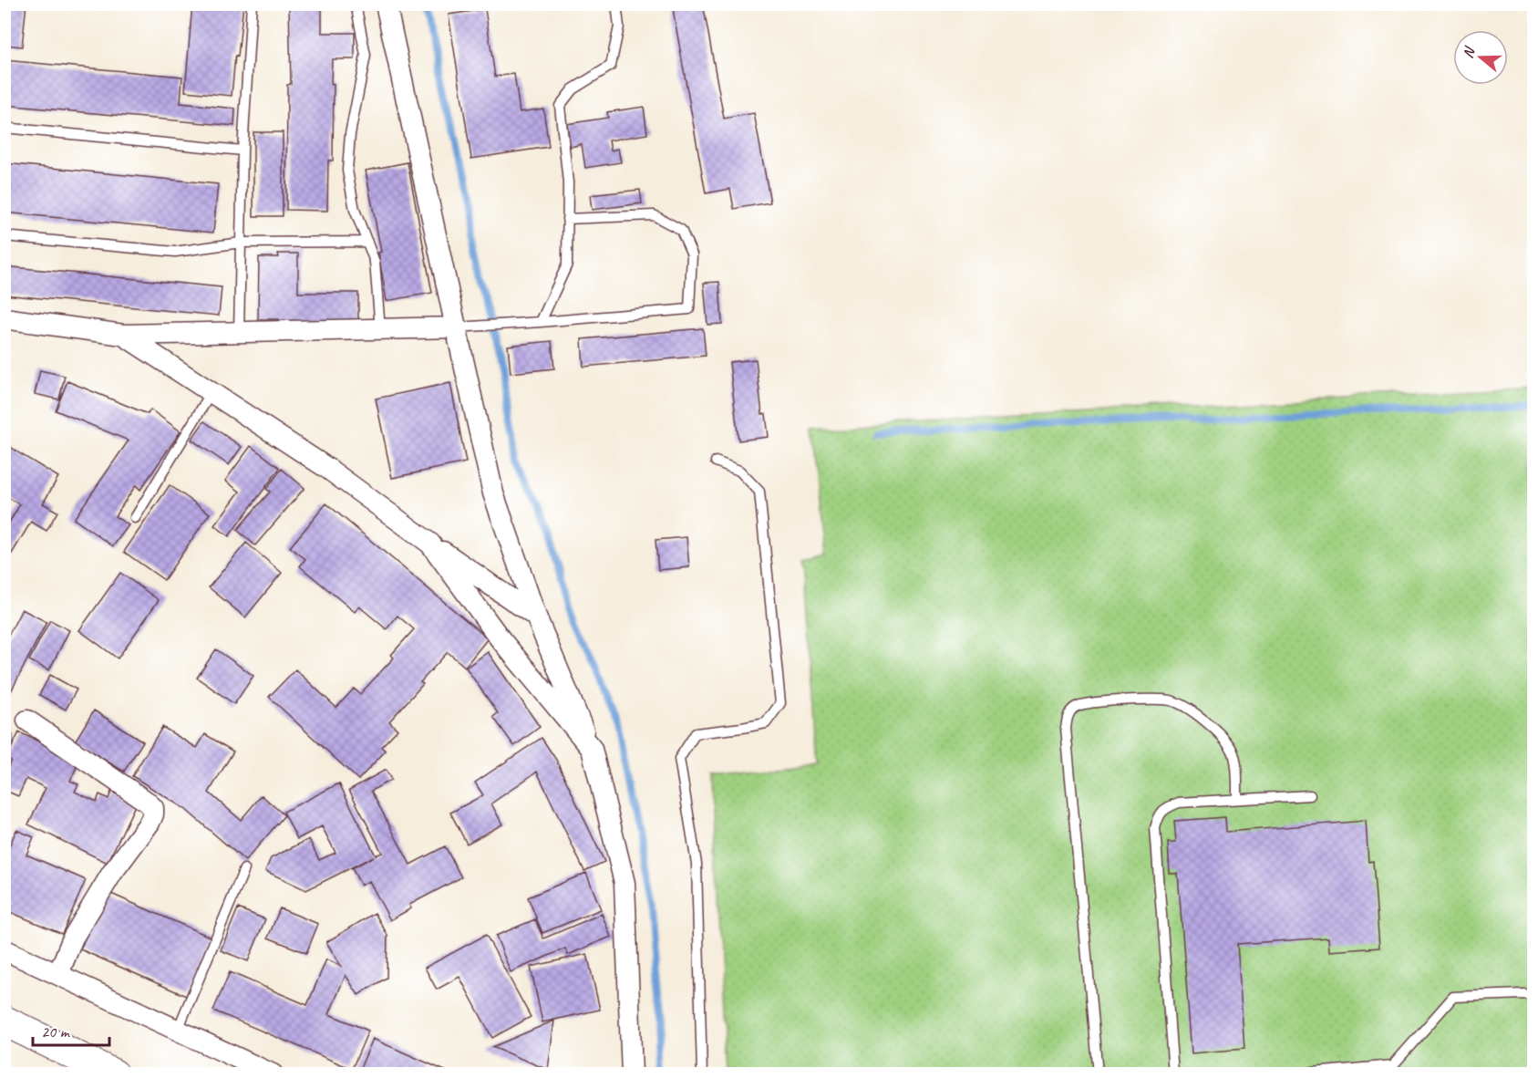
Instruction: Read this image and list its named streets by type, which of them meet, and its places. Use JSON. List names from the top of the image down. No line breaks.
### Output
{"scale_bar":"20 m","north":"left"}
